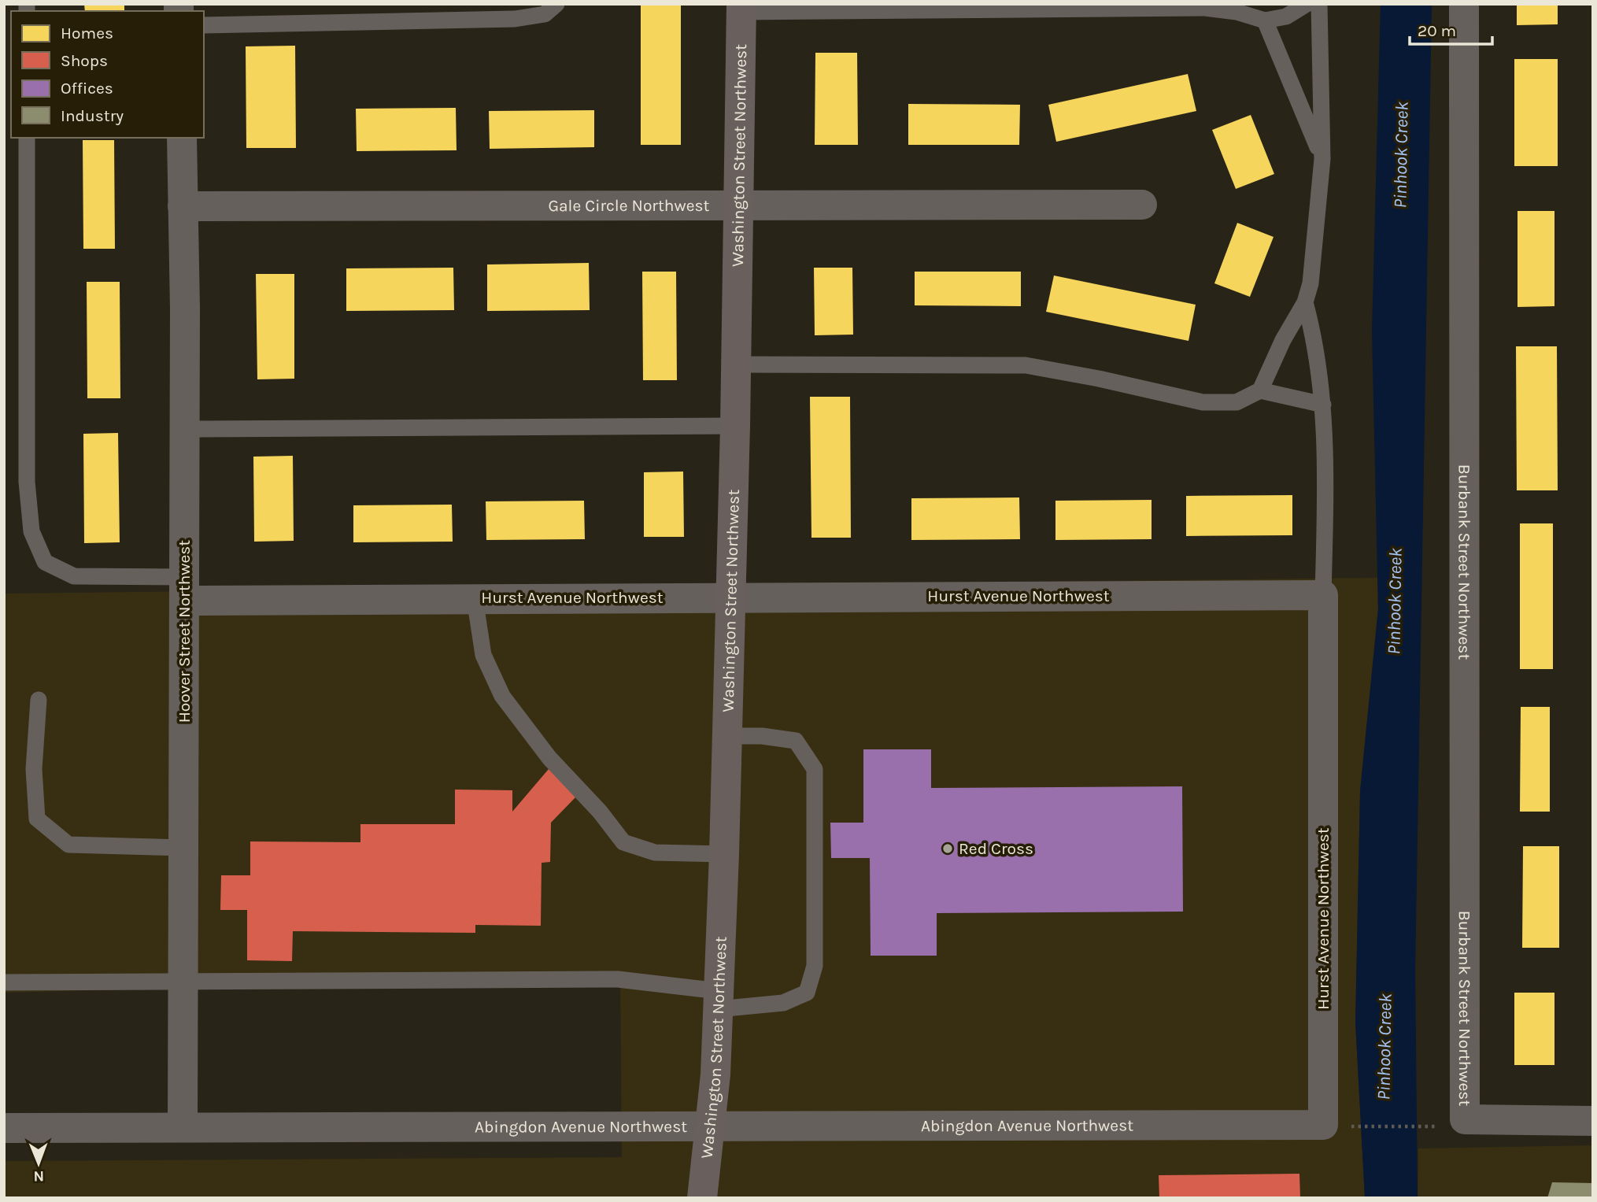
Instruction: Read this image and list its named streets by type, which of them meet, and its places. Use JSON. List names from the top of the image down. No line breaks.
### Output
{"streets":{"main road":["Washington Street Northwest"],"street":["Gale Circle Northwest","Burbank Street Northwest","Hurst Avenue Northwest","Hoover Street Northwest","Abingdon Avenue Northwest"]},"crossings":[["Washington Street Northwest","Gale Circle Northwest"],["Washington Street Northwest","Hurst Avenue Northwest"],["Washington Street Northwest","Abingdon Avenue Northwest"],["Gale Circle Northwest","Hoover Street Northwest"],["Hurst Avenue Northwest","Hoover Street Northwest"],["Hurst Avenue Northwest","Abingdon Avenue Northwest"],["Hoover Street Northwest","Abingdon Avenue Northwest"]],"water":["Pinhook Creek"],"places":["Red Cross"],"legend":["Homes","Shops","Offices","Industry"],"scale_bar":"20 m","north":"bottom"}
